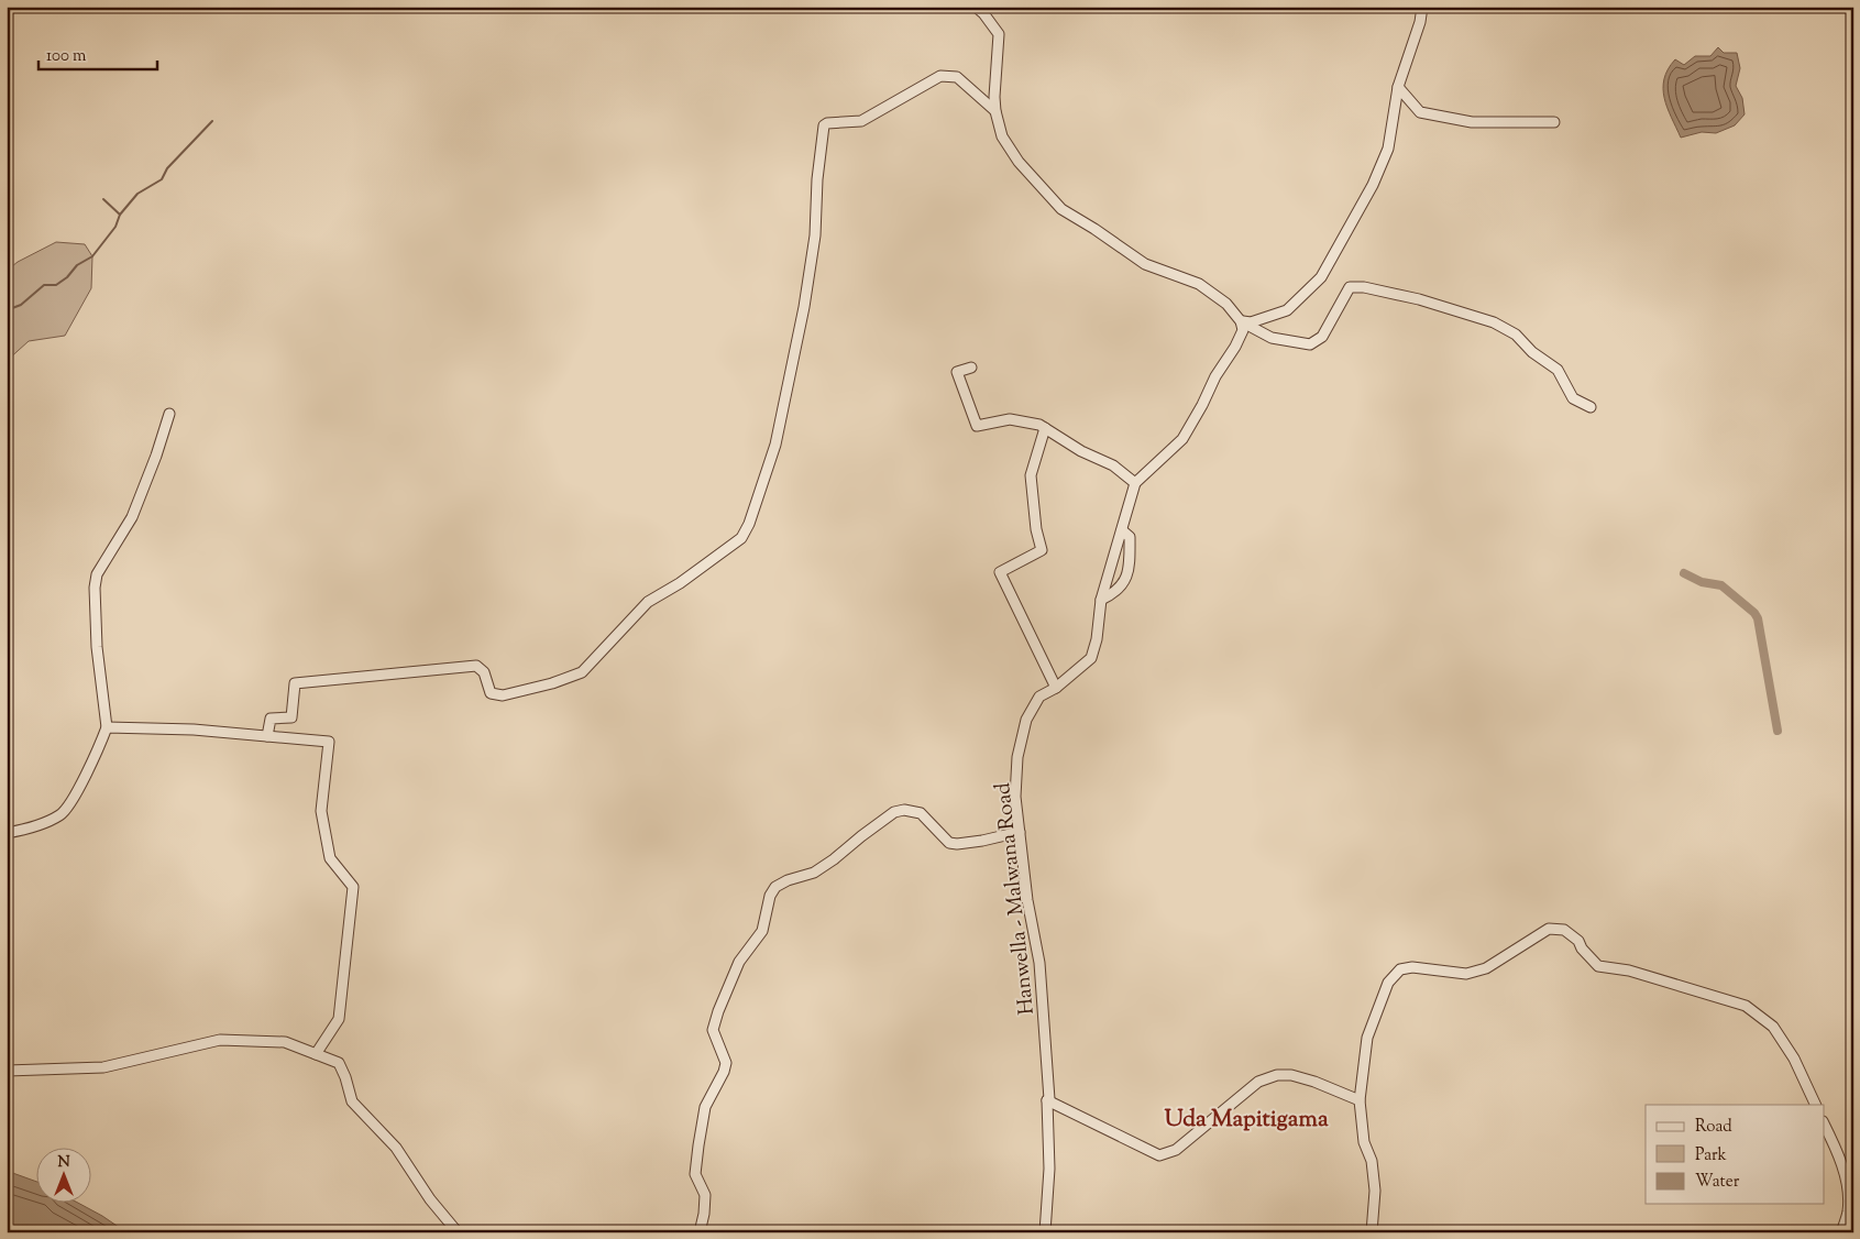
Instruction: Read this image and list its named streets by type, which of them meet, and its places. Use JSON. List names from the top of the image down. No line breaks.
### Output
{"streets":{"street":["Hanwella - Malwana Road"]},"districts":["Uda Mapitigama"],"legend":["Road","Park","Water"],"scale_bar":"100 m","north":"top"}
